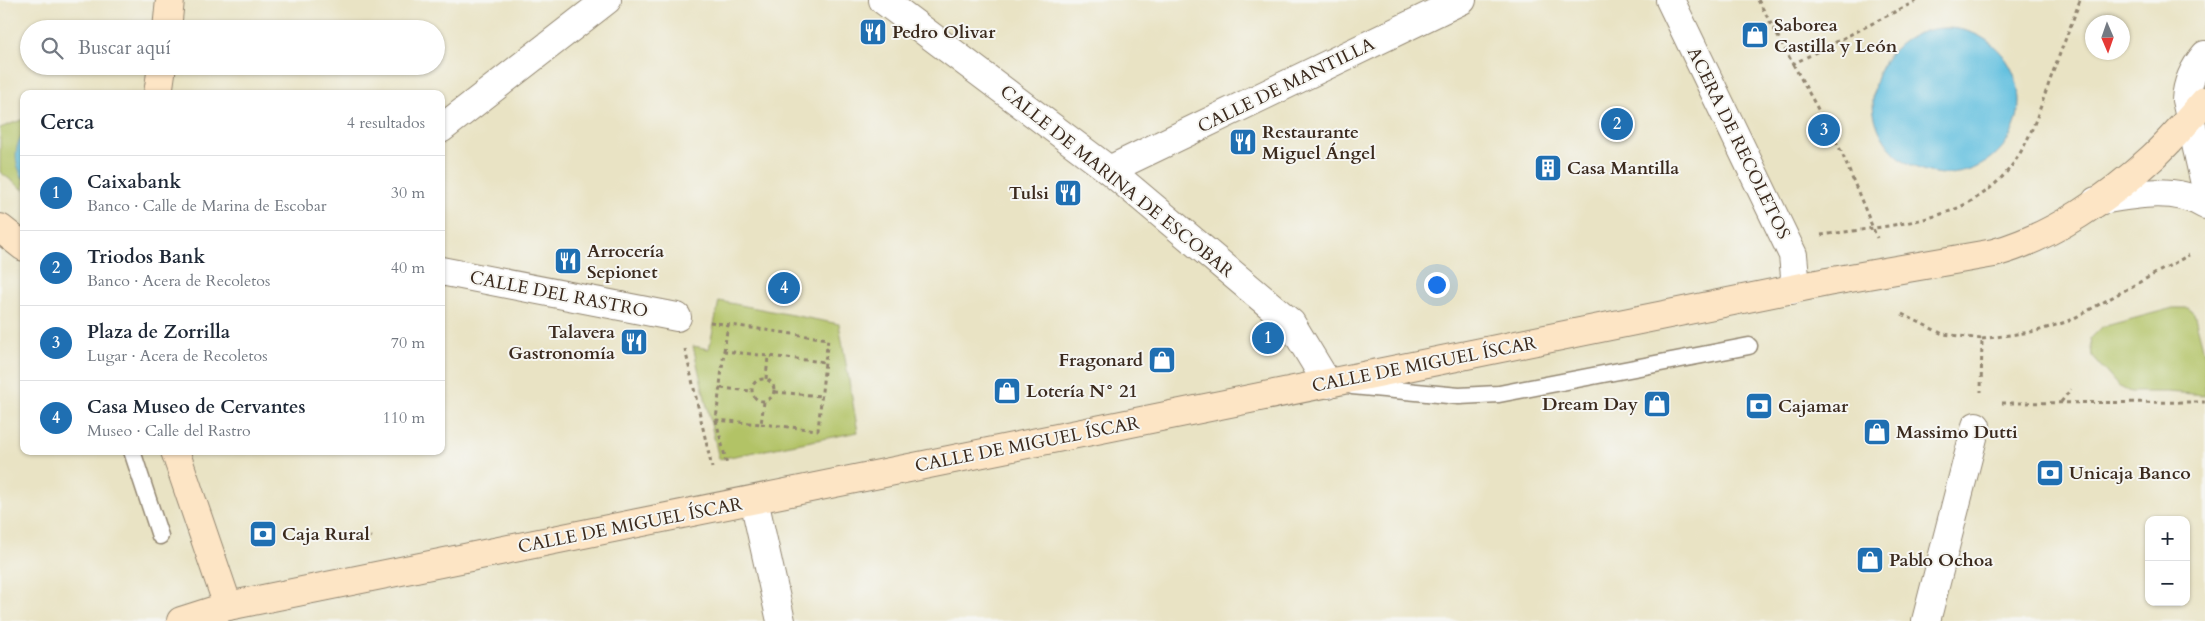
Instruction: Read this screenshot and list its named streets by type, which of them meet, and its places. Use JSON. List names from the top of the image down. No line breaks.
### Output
{"streets":{"street":["CALLE DE MANTILLA","ACERA DE RECOLETOS","CALLE DE MARINA DE ESCOBAR","CALLE DEL RASTRO","CALLE DE MIGUEL ÍSCAR"]},"crossings":[["CALLE DE MANTILLA","CALLE DE MARINA DE ESCOBAR"],["ACERA DE RECOLETOS","CALLE DE MIGUEL ÍSCAR"],["CALLE DE MARINA DE ESCOBAR","CALLE DE MIGUEL ÍSCAR"]],"places":{"restaurant":["Pedro Olivar","Restaurante Miguel Ángel","Tulsi","Arrocería Sepionet","Talavera Gastronomía"],"shop":["Saborea Castilla y León","Fragonard","Lotería N° 21","Dream Day","Massimo Dutti","Pablo Ochoa"],"building":["Casa Mantilla"],"bank":["Cajamar","Unicaja Banco","Caja Rural"]},"north":"bottom","page":{"search":"Buscar aquí","heading":["Cerca","4 resultados"],"pins":["2","3","4","1"],"list":[{"mark":"1","name":"Caixabank","note":"Banco · Calle de Marina de Escobar","value":"30 m"},{"mark":"2","name":"Triodos Bank","note":"Banco · Acera de Recoletos","value":"40 m"},{"mark":"3","name":"Plaza de Zorrilla","note":"Lugar · Acera de Recoletos","value":"70 m"},{"mark":"4","name":"Casa Museo de Cervantes","note":"Museo · Calle del Rastro","value":"110 m"}],"map_buttons":["+","−"]}}
